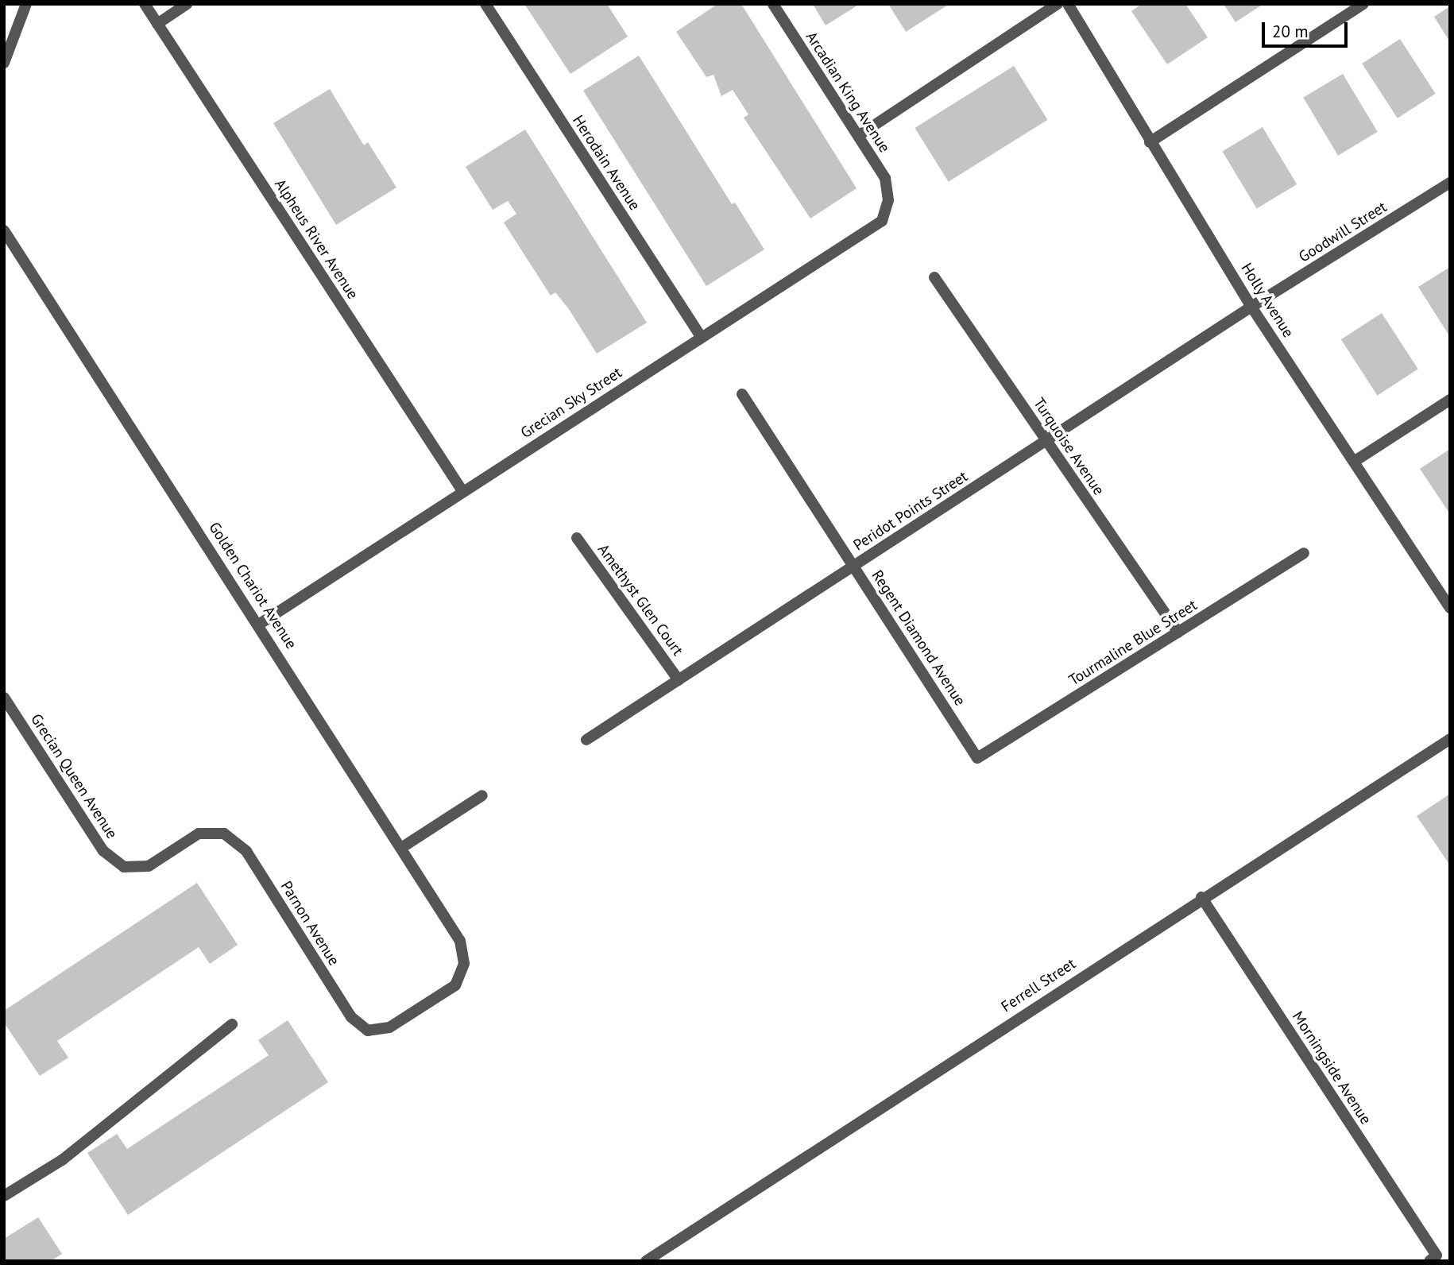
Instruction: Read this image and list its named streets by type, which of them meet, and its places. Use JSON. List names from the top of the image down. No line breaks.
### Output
{"streets":{"street":["Arcadian King Avenue","Herodain Avenue","Goodwill Street","Alpheus River Avenue","Holly Avenue","Grecian Sky Street","Turquoise Avenue","Peridot Points Street","Golden Chariot Avenue","Amethyst Glen Court","Regent Diamond Avenue","Tourmaline Blue Street","Grecian Queen Avenue","Parnon Avenue","Ferrell Street","Morningside Avenue"]},"crossings":[["Arcadian King Avenue","Grecian Sky Street"],["Herodain Avenue","Grecian Sky Street"],["Goodwill Street","Holly Avenue"],["Goodwill Street","Peridot Points Street"],["Alpheus River Avenue","Grecian Sky Street"],["Holly Avenue","Peridot Points Street"],["Grecian Sky Street","Golden Chariot Avenue"],["Turquoise Avenue","Peridot Points Street"],["Turquoise Avenue","Tourmaline Blue Street"],["Peridot Points Street","Amethyst Glen Court"],["Peridot Points Street","Regent Diamond Avenue"],["Golden Chariot Avenue","Parnon Avenue"],["Regent Diamond Avenue","Tourmaline Blue Street"],["Grecian Queen Avenue","Parnon Avenue"],["Ferrell Street","Morningside Avenue"]],"scale_bar":"20 m"}
